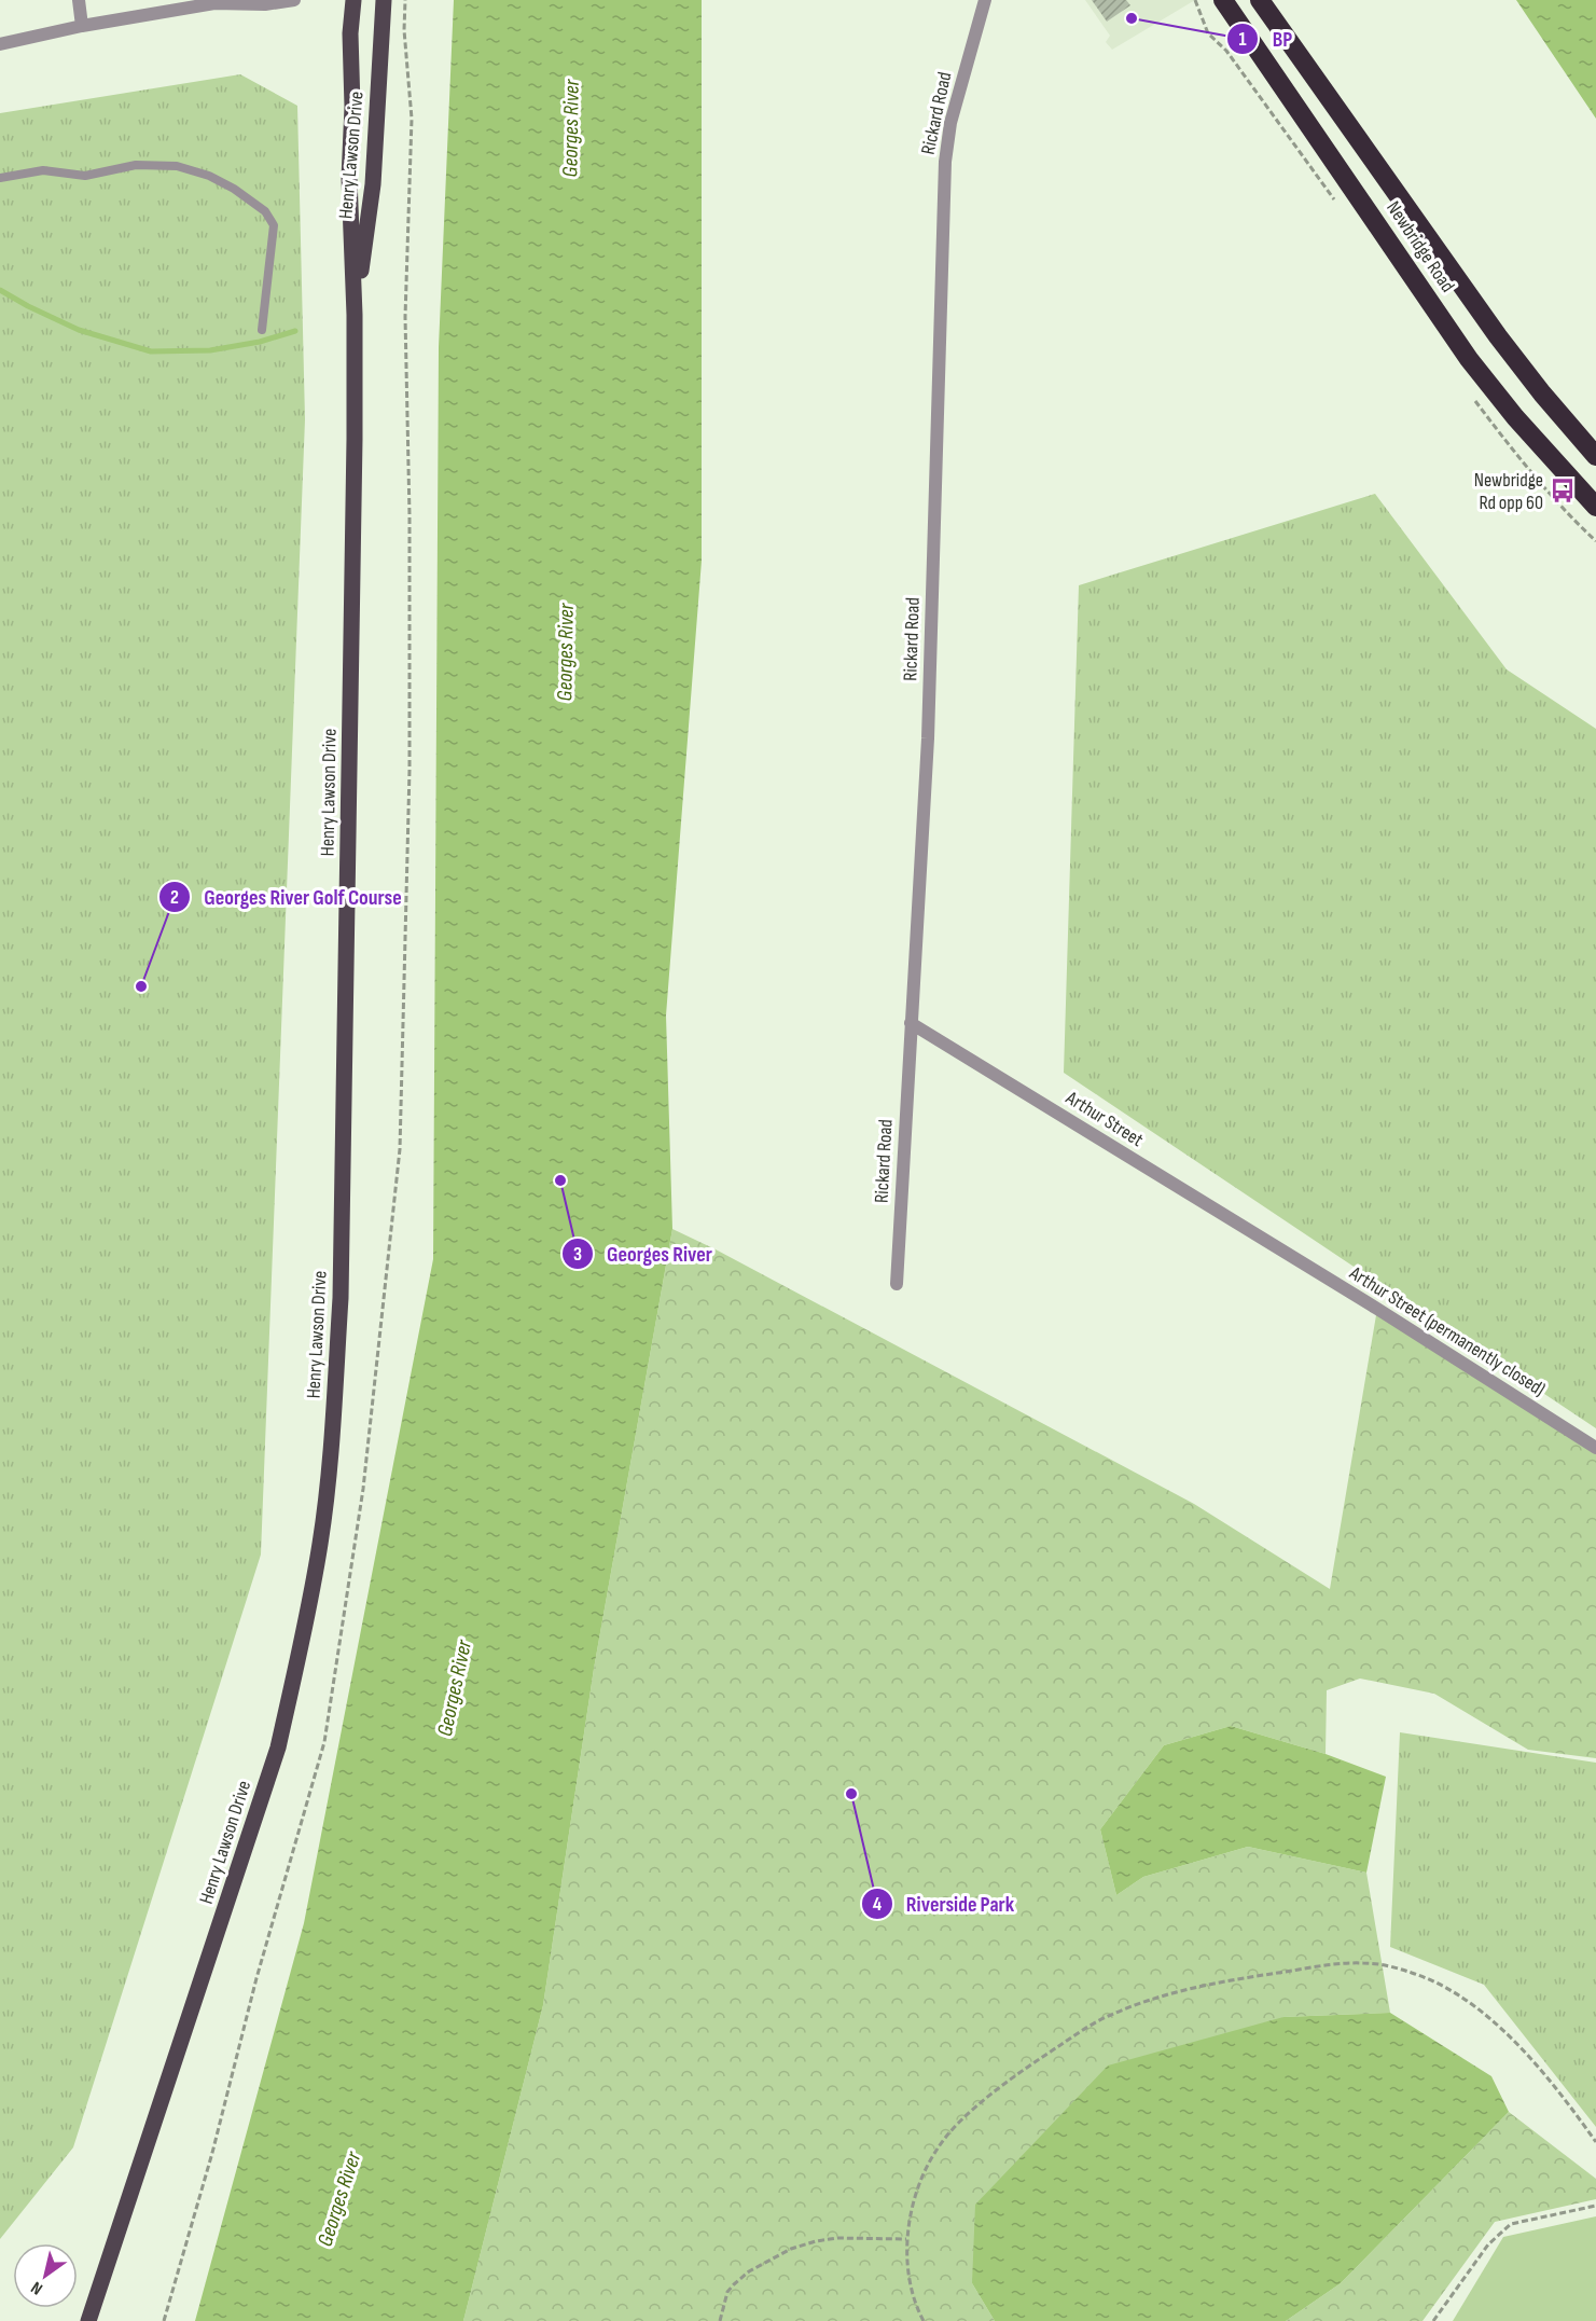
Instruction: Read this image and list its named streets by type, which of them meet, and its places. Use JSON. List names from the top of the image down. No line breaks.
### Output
{"streets":{"highway":["Newbridge Road"],"main road":["Henry Lawson Drive"],"street":["Rickard Road","Arthur Street","Arthur Street (permanently closed)"]},"crossings":[["Rickard Road","Arthur Street"],["Arthur Street","Arthur Street (permanently closed)"]],"water":["Georges River"],"places":{"other":["BP","Georges River Golf Course","Georges River","Riverside Park"],"bus stop":["Newbridge Rd opp 60"]},"north":"bottom left"}
